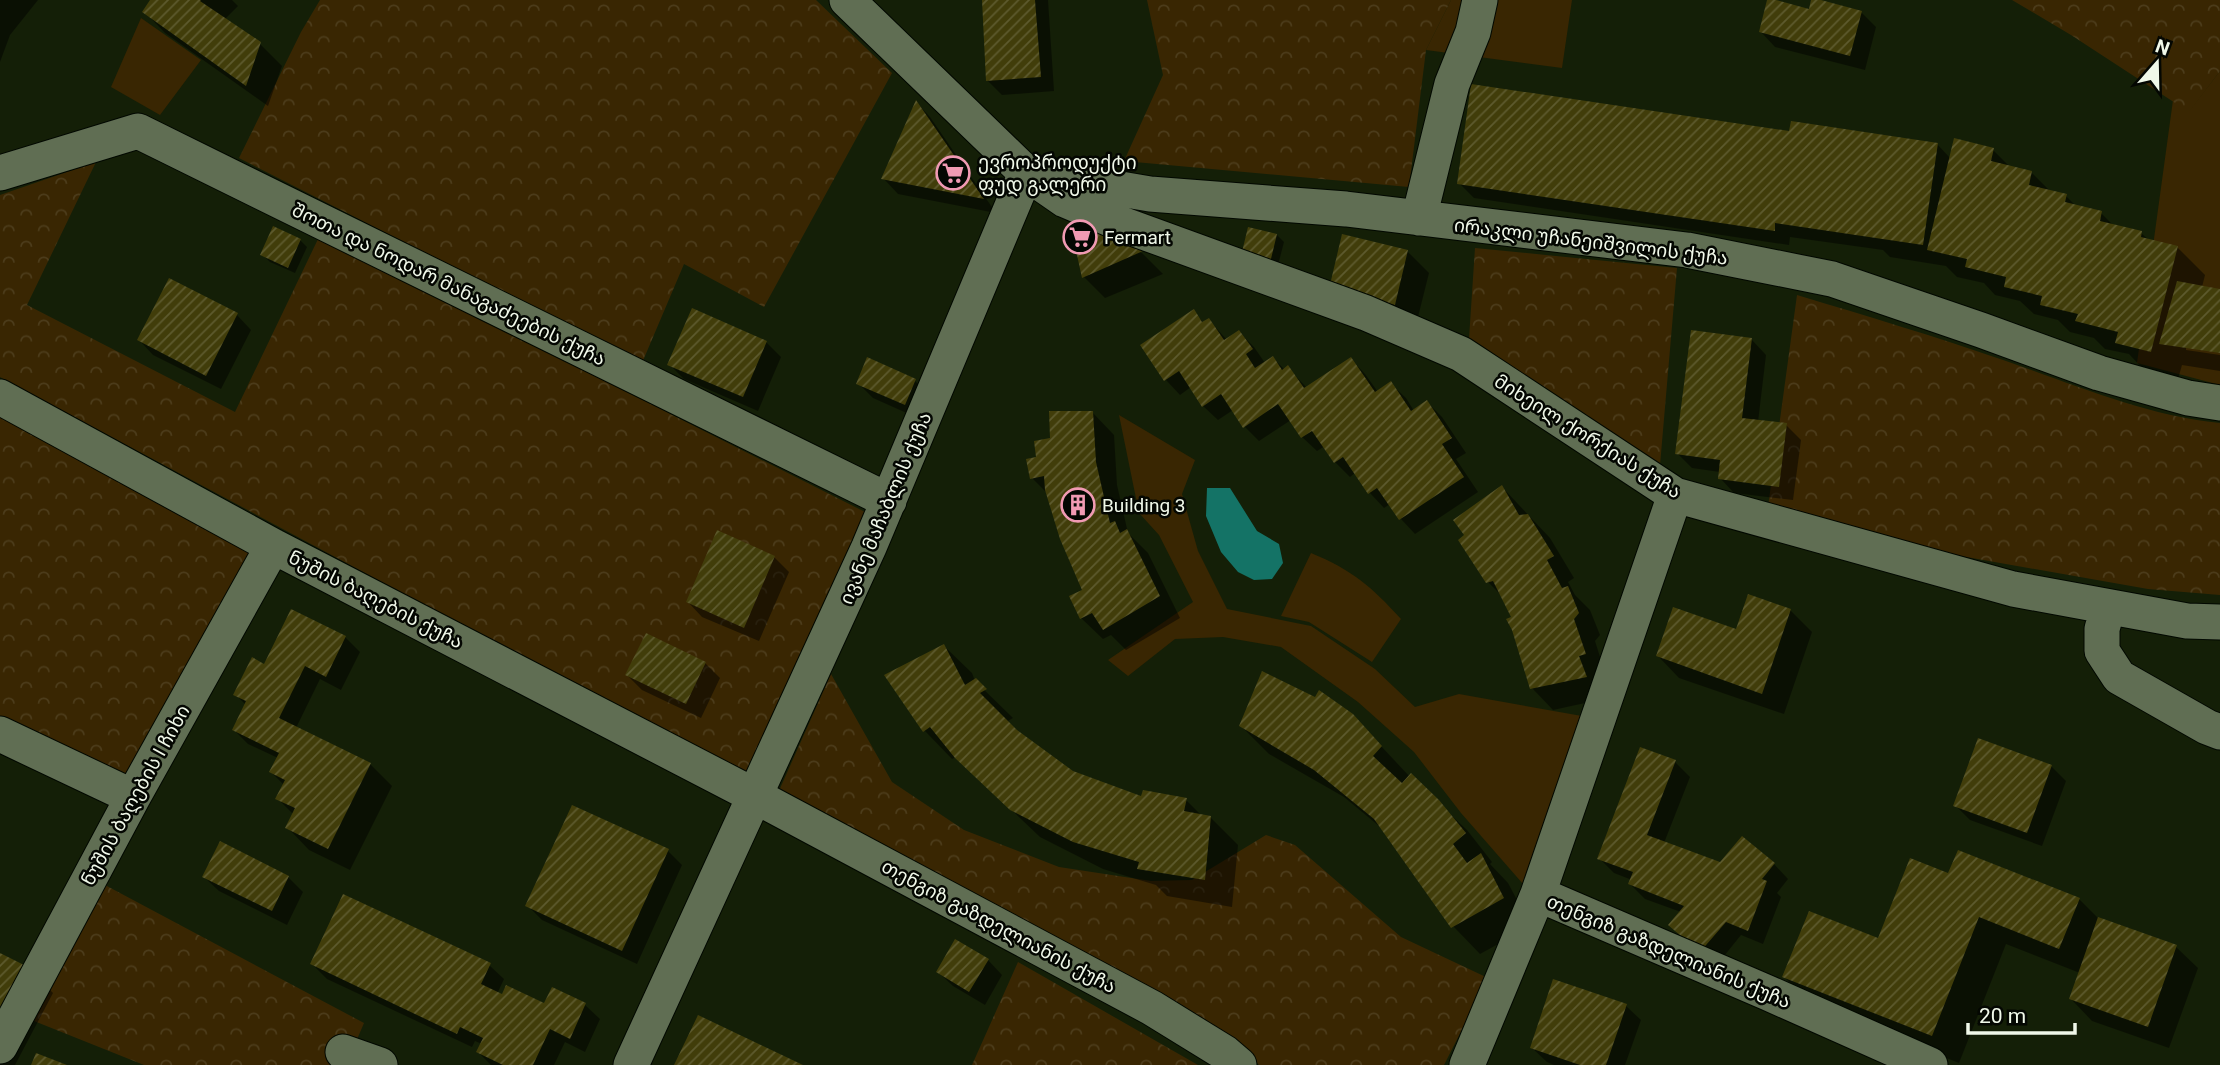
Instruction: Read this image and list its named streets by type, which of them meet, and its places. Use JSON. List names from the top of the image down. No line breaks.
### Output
{"streets":{"street":["ირაკლი უჩანეიშვილის ქუჩა","შოთა და ნოდარ მანაგაძეების ქუჩა","მიხეილ ქორქიას ქუჩა","ივანე მაჩაბლის ქუჩა","ნუშის ბაღების ქუჩა","ნუშის ბაღების I ჩიხი","თენგიზ გაზდელიანის ქუჩა"]},"crossings":[["ირაკლი უჩანეიშვილის ქუჩა","მიხეილ ქორქიას ქუჩა"],["ირაკლი უჩანეიშვილის ქუჩა","ივანე მაჩაბლის ქუჩა"],["შოთა და ნოდარ მანაგაძეების ქუჩა","ივანე მაჩაბლის ქუჩა"],["მიხეილ ქორქიას ქუჩა","ივანე მაჩაბლის ქუჩა"],["ივანე მაჩაბლის ქუჩა","ნუშის ბაღების ქუჩა"],["ივანე მაჩაბლის ქუჩა","თენგიზ გაზდელიანის ქუჩა"],["ნუშის ბაღების ქუჩა","ნუშის ბაღების I ჩიხი"],["ნუშის ბაღების ქუჩა","თენგიზ გაზდელიანის ქუჩა"]],"places":{"supermarket":["ევროპროდუქტი ფუდ გალერი","Fermart"],"building":["Building 3"]},"scale_bar":"20 m","north":"top"}
